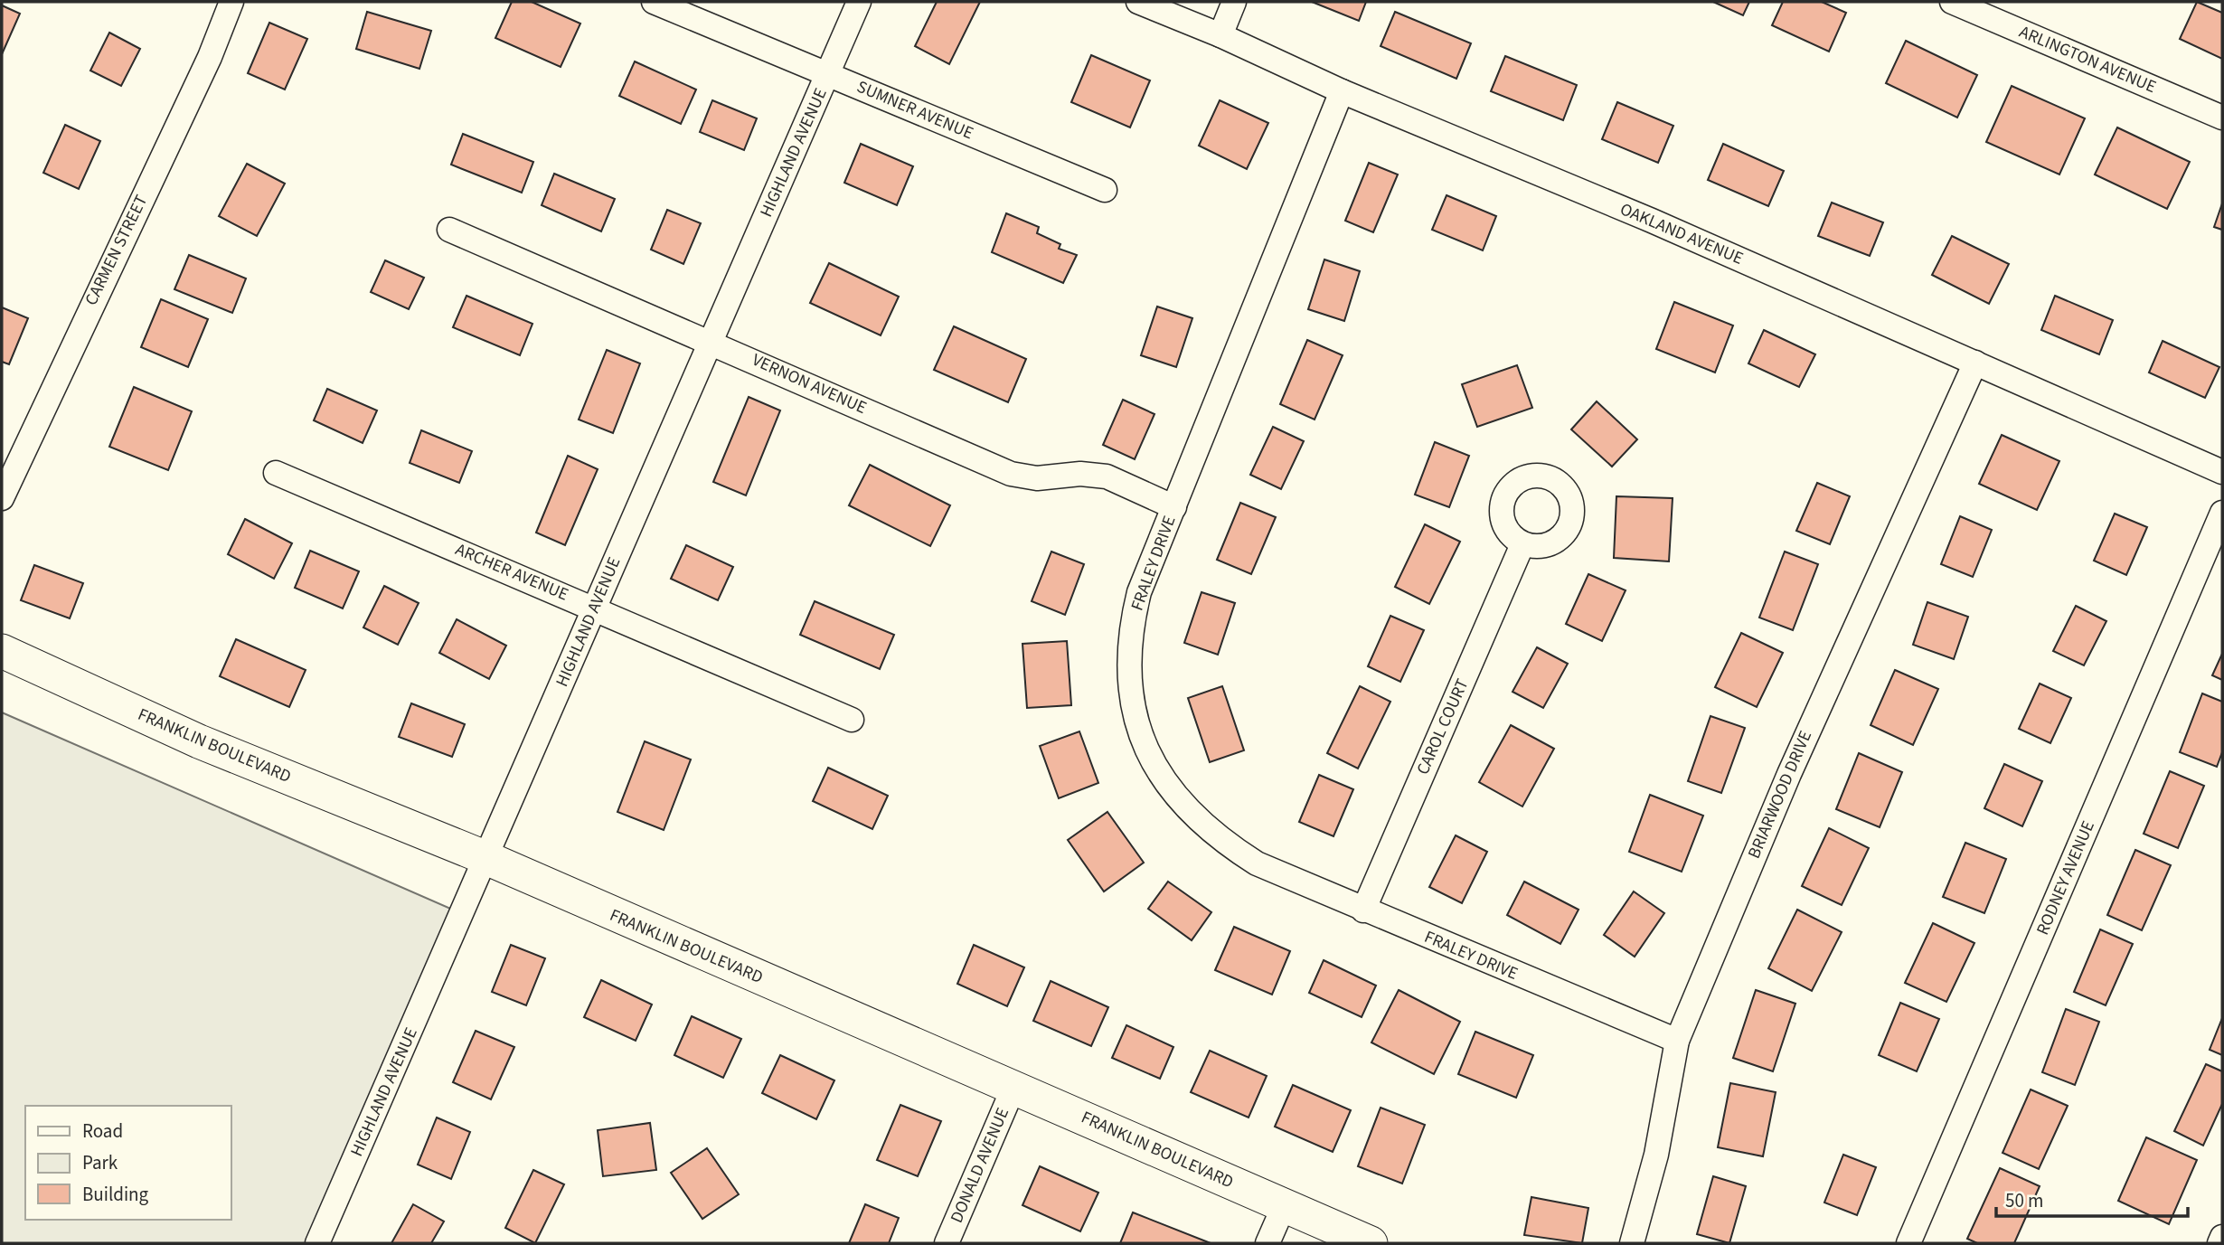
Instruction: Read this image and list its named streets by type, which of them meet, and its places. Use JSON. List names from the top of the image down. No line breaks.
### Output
{"streets":{"street":["ARLINGTON AVENUE","SUMNER AVENUE","HIGHLAND AVENUE","OAKLAND AVENUE","CARMEN STREET","VERNON AVENUE","FRALEY DRIVE","ARCHER AVENUE","CAROL COURT","FRANKLIN BOULEVARD","BRIARWOOD DRIVE","RODNEY AVENUE","DONALD AVENUE"]},"crossings":[["SUMNER AVENUE","HIGHLAND AVENUE"],["HIGHLAND AVENUE","VERNON AVENUE"],["HIGHLAND AVENUE","ARCHER AVENUE"],["HIGHLAND AVENUE","FRANKLIN BOULEVARD"],["OAKLAND AVENUE","FRALEY DRIVE"],["OAKLAND AVENUE","BRIARWOOD DRIVE"],["VERNON AVENUE","FRALEY DRIVE"],["FRALEY DRIVE","CAROL COURT"],["FRALEY DRIVE","BRIARWOOD DRIVE"],["FRANKLIN BOULEVARD","DONALD AVENUE"]],"legend":["Road","Park","Building"],"scale_bar":"50 m"}
